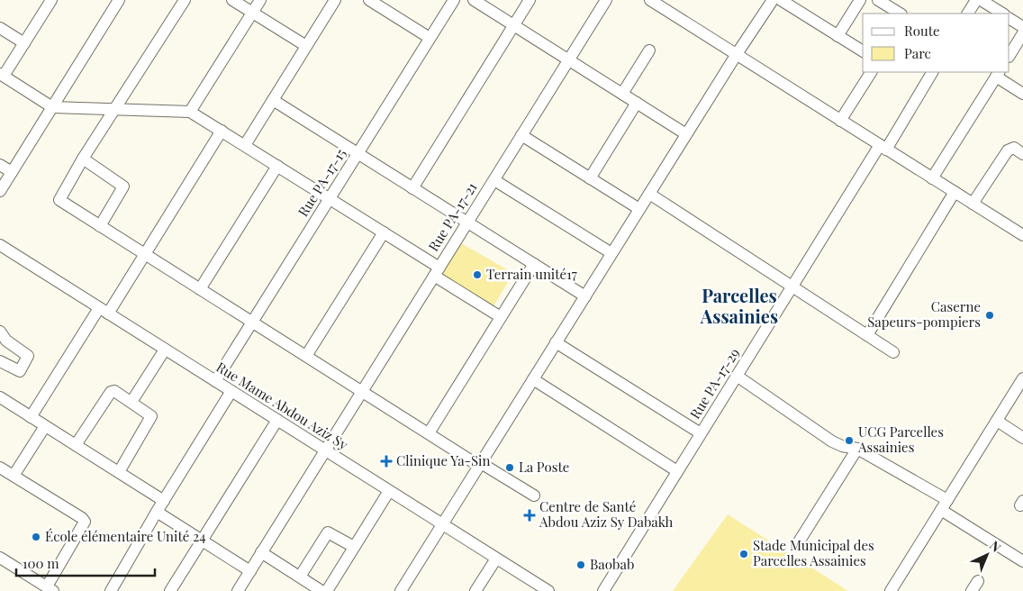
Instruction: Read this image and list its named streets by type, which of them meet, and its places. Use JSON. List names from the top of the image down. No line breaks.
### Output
{"streets":{"street":["Rue PA-17-15","Rue PA-17-21","Rue PA-17-29","Rue Mame Abdou Aziz Sy"]},"crossings":[["Rue PA-17-15","Rue Mame Abdou Aziz Sy"],["Rue PA-17-21","Rue Mame Abdou Aziz Sy"]],"districts":["Parcelles Assainies"],"places":{"other":["Terrain unité17","Caserne Sapeurs-pompiers","UCG Parcelles Assainies","La Poste","École élémentaire Unité 24","Stade Municipal des Parcelles Assainies","Baobab"],"health":["Clinique Ya-Sin","Centre de Santé Abdou Aziz Sy Dabakh"]},"legend":["Route","Parc"],"scale_bar":"100 m","north":"top right"}
